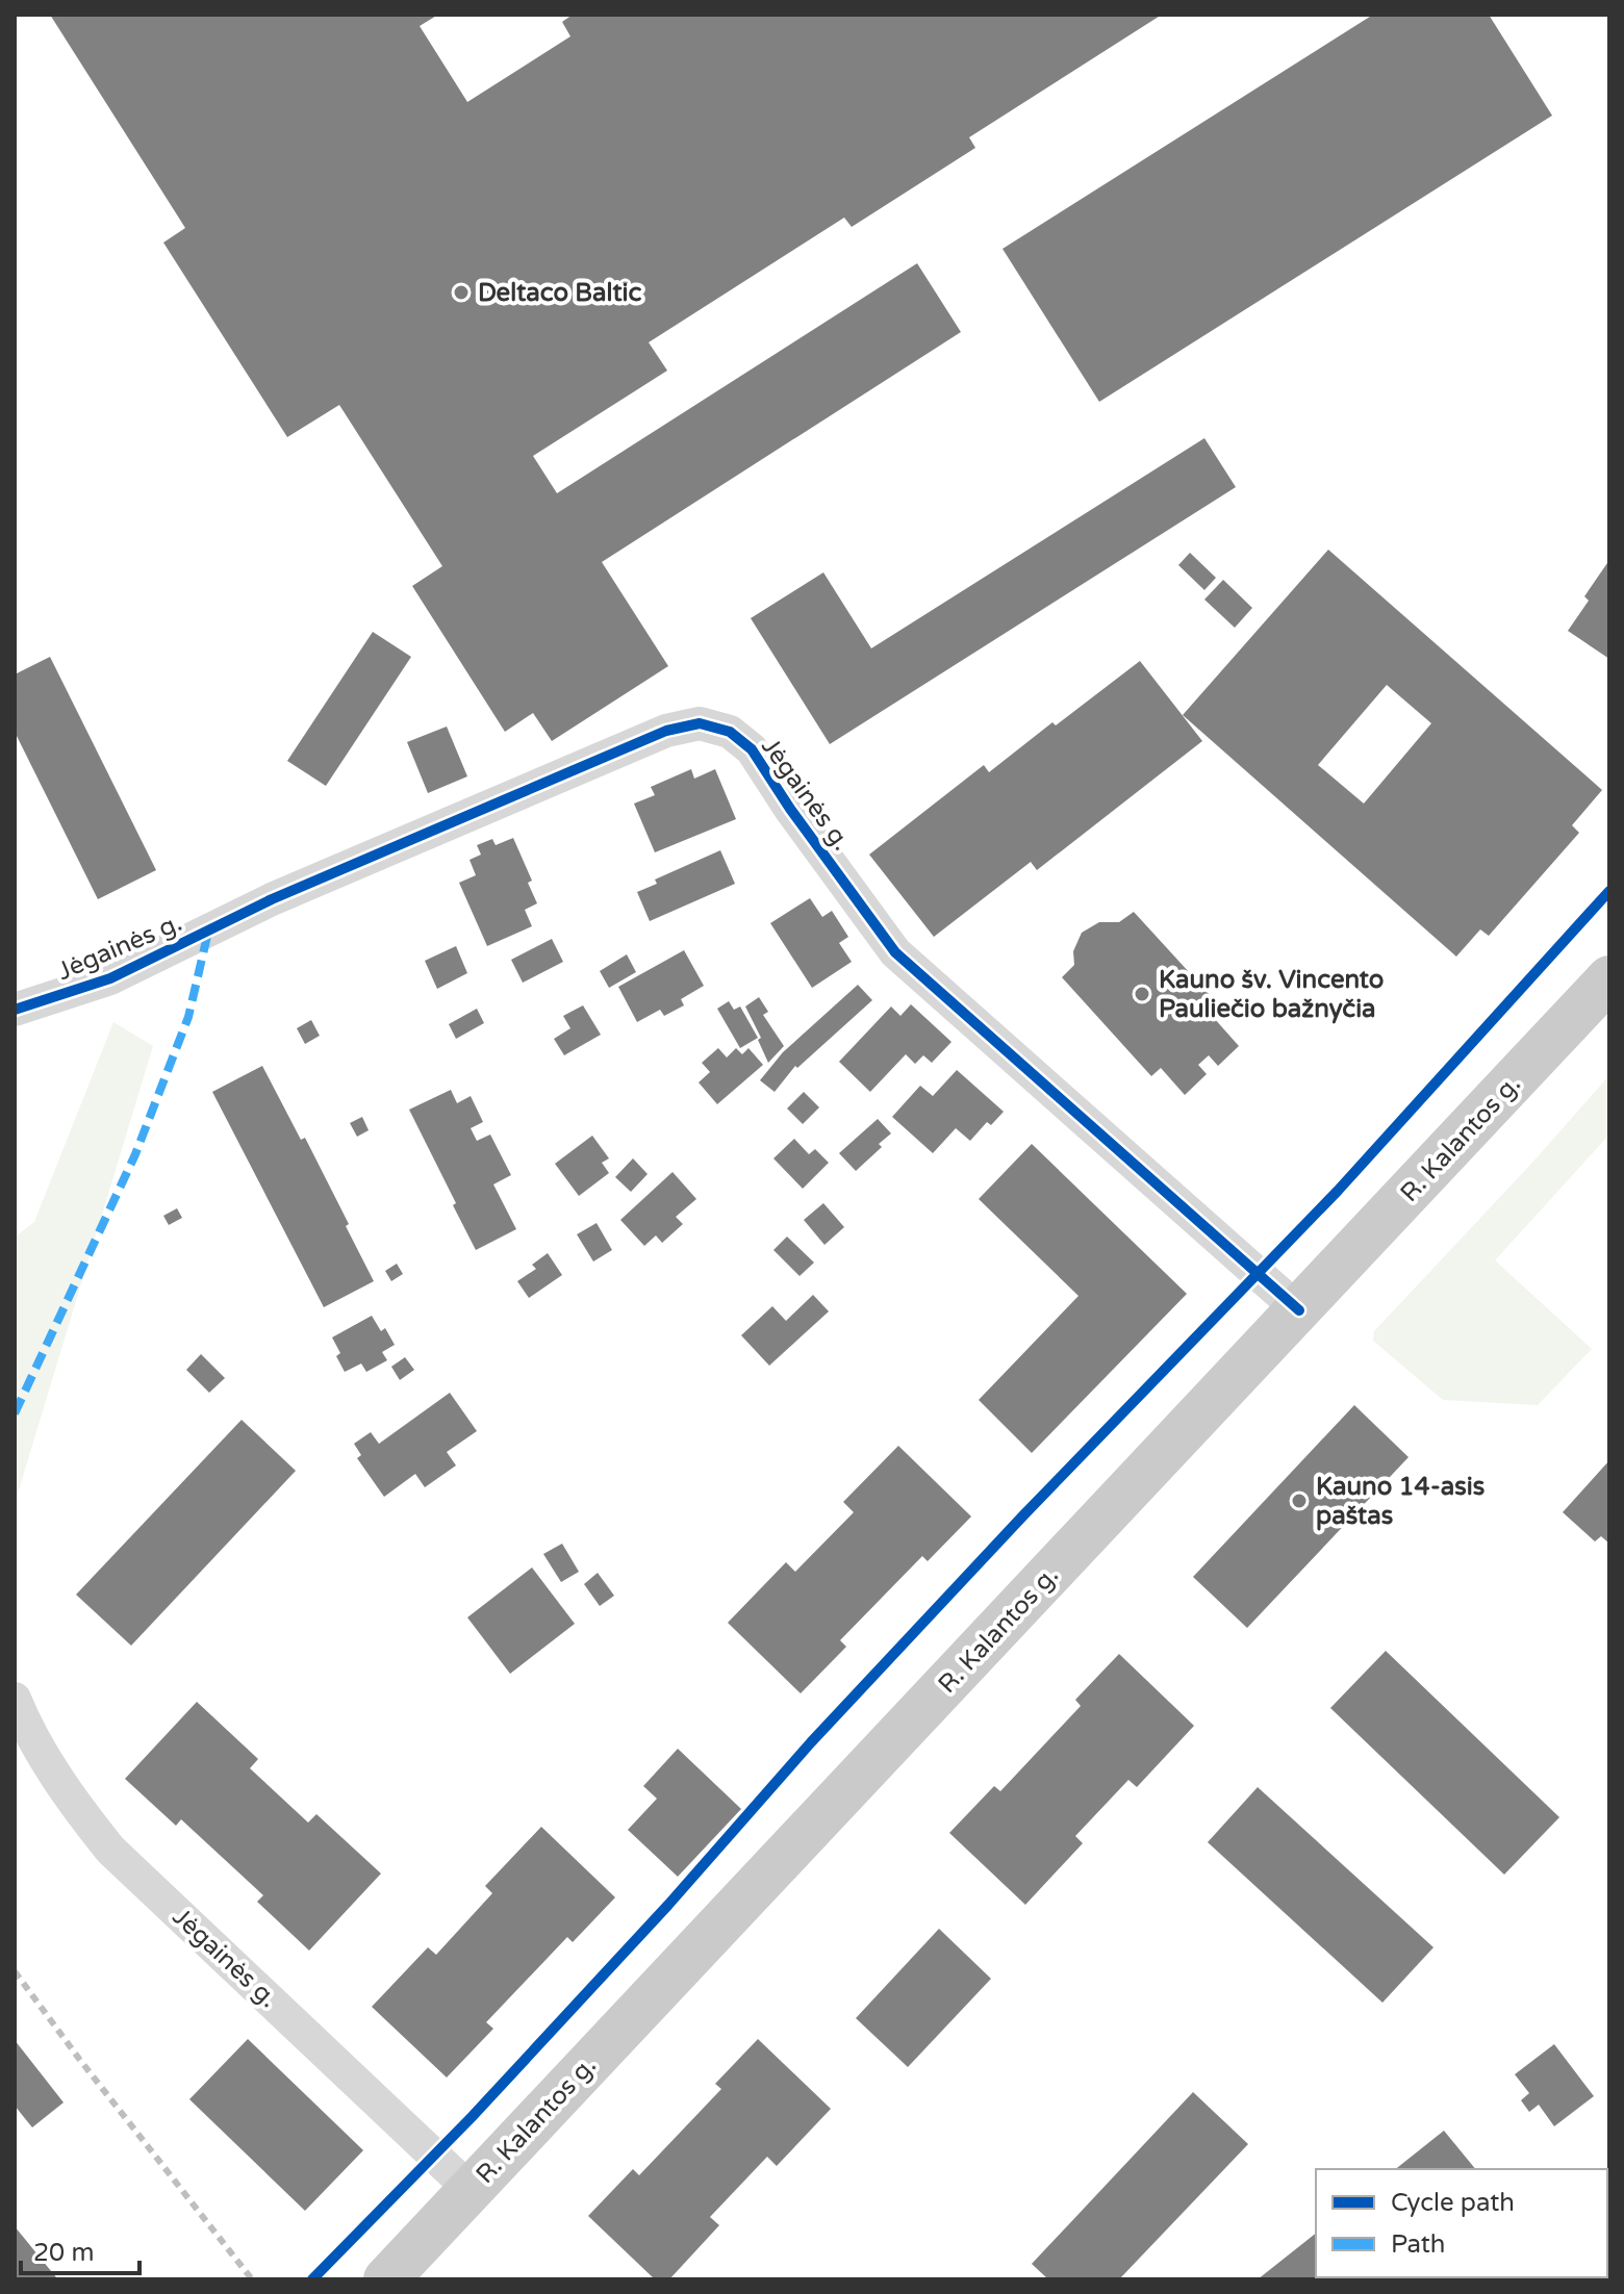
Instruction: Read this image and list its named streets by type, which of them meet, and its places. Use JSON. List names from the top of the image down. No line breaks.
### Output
{"streets":{"main road":["R. Kalantos g."],"street":["Jėgainės g."]},"crossings":[["Jėgainės g.","R. Kalantos g."]],"places":["Deltaco Baltic","Kauno šv. Vincento Pauliečio bažnyčia","Kauno 14-asis paštas"],"legend":["Cycle path","Path"],"scale_bar":"20 m"}
